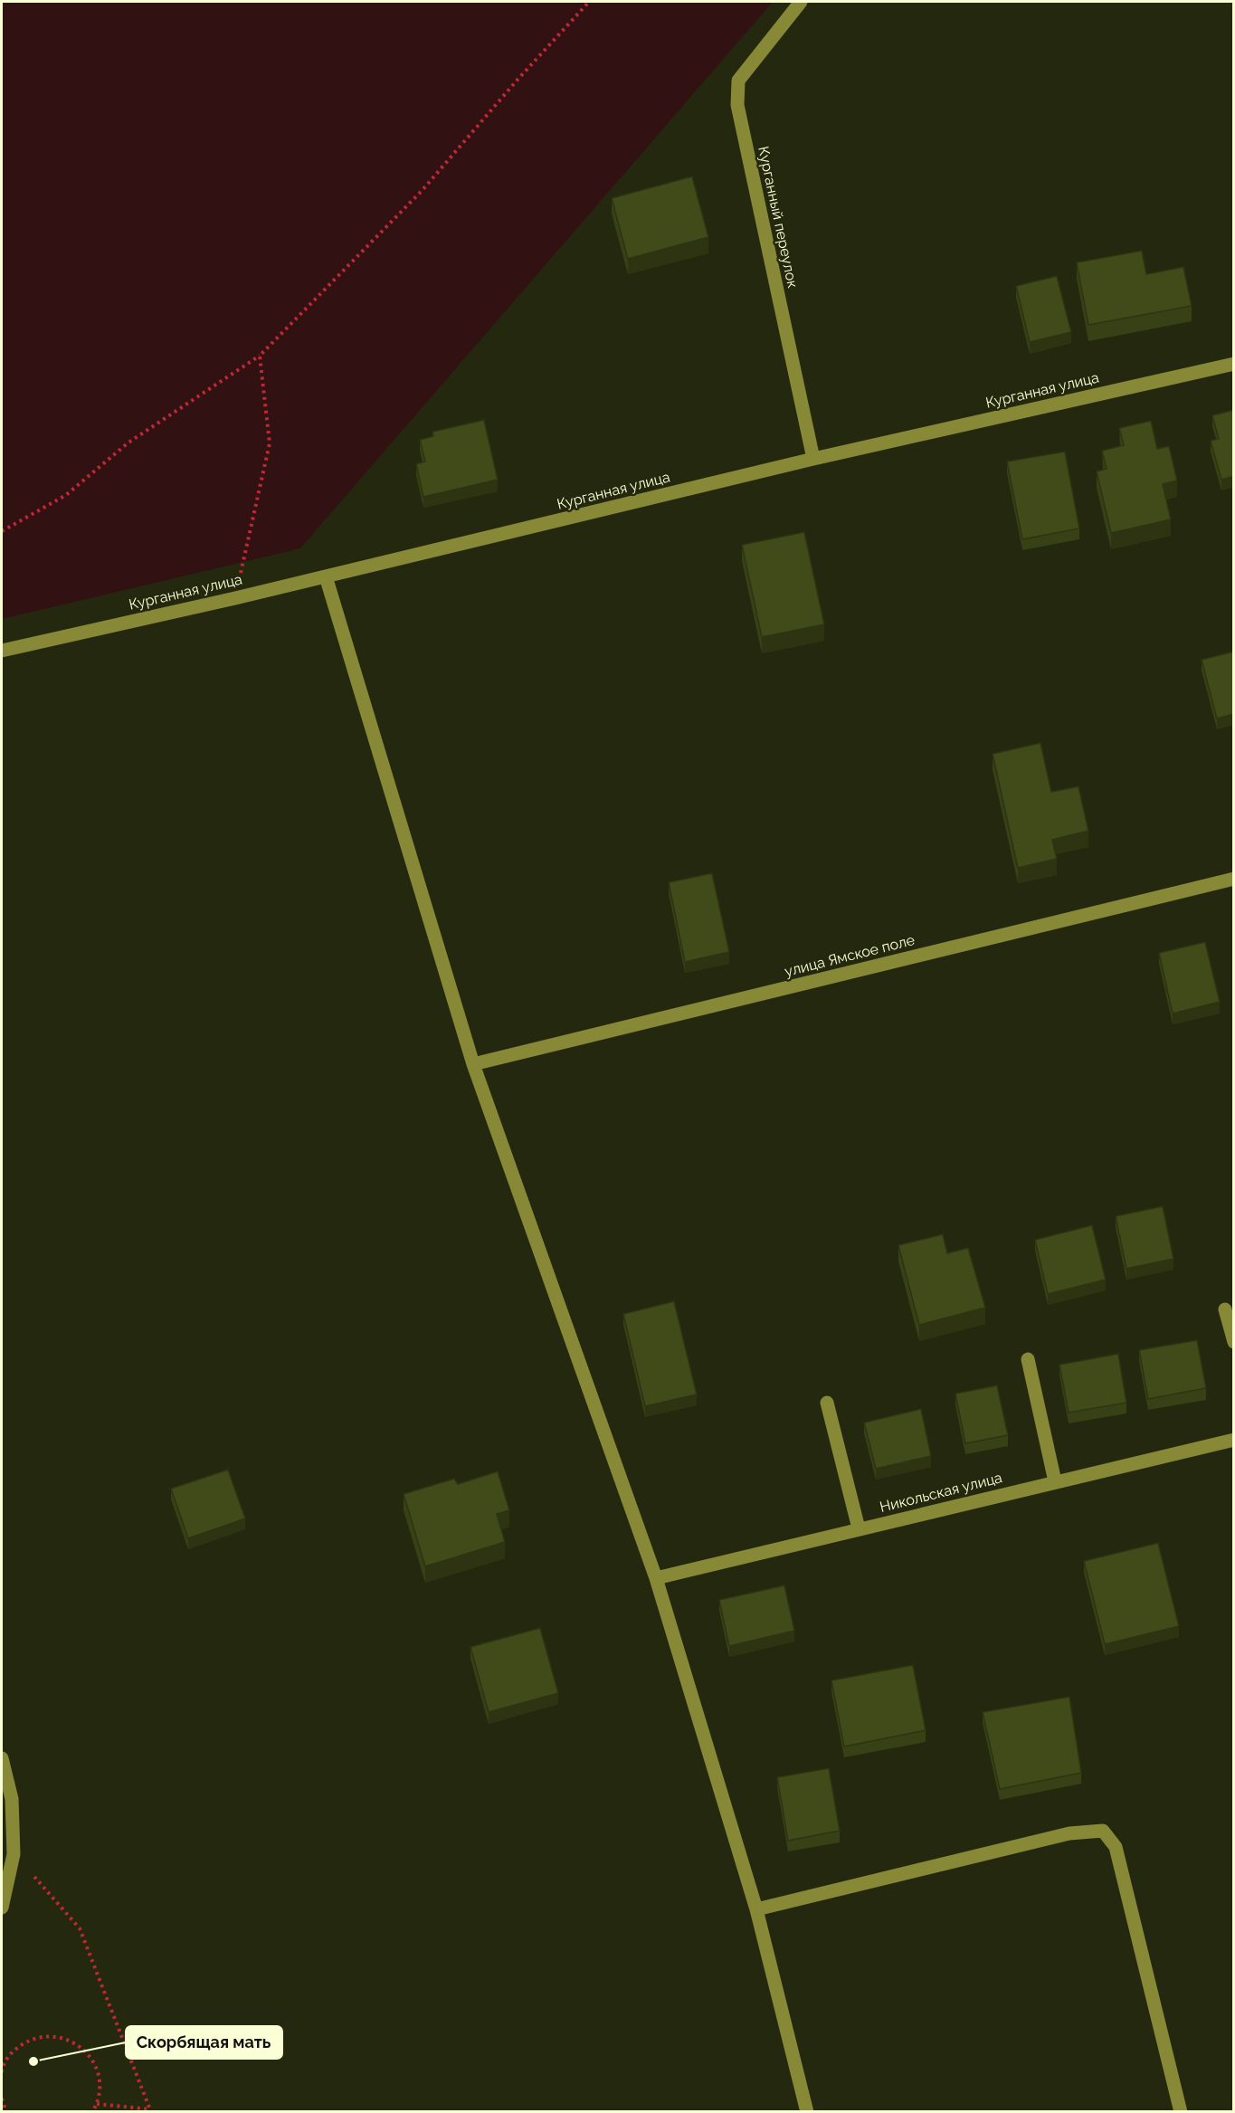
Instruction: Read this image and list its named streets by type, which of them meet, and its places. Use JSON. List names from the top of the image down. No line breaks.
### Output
{"streets":{"street":["Курганный переулок","Курганная улица","улица Ямское поле","Никольская улица"]},"crossings":[["Курганный переулок","Курганная улица"]],"places":["Скорбящая мать"]}
